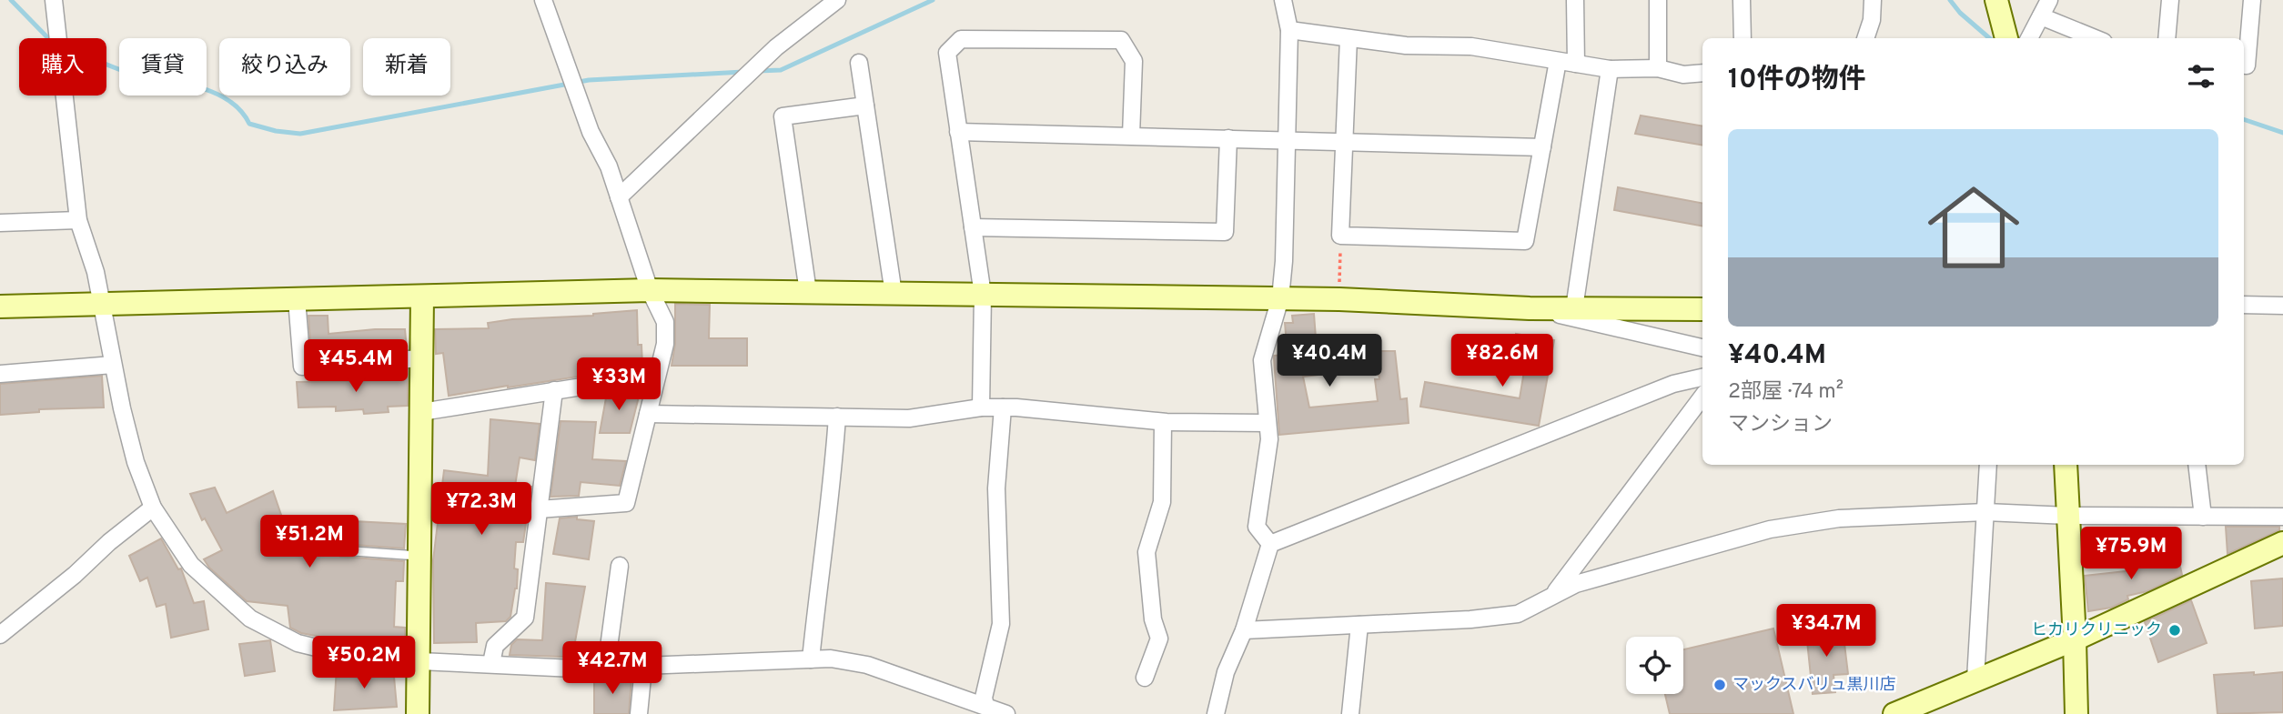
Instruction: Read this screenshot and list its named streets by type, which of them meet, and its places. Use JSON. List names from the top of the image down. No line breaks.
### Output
{"places":["ヒカリクリニック","マックスバリュ黒川店"],"page":{"chip":["購入","賃貸","絞り込み","新着"],"heading":"10件の物件","list":[{"name":"¥40.4M","note":"2部屋 · 74 m² · マンション"}],"price":["¥40.4M","¥82.6M","¥45.4M","¥33M","¥72.3M","¥51.2M","¥75.9M","¥34.7M","¥50.2M","¥42.7M"]}}
